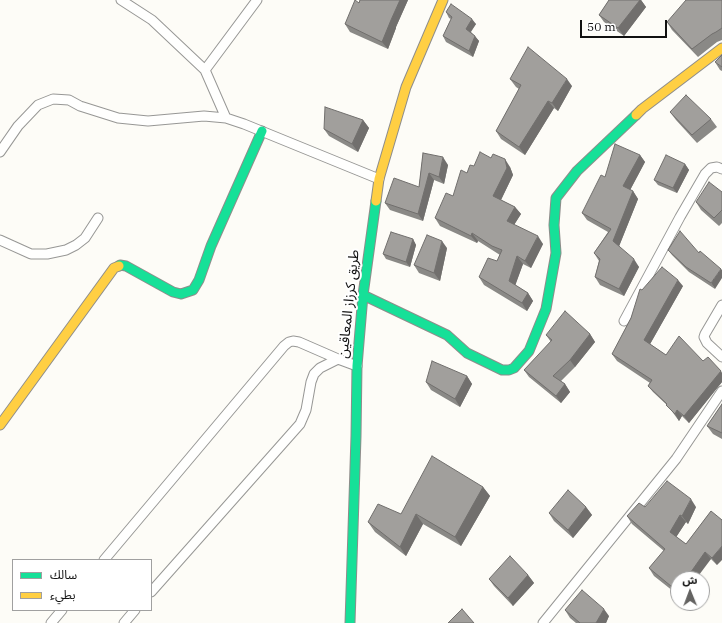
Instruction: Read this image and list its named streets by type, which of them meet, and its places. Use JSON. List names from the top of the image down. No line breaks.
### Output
{"streets":{"street":["طريق كرزاز المعاقين"]},"legend":["سالك","بطيء"],"scale_bar":"50 m","north":"top"}
